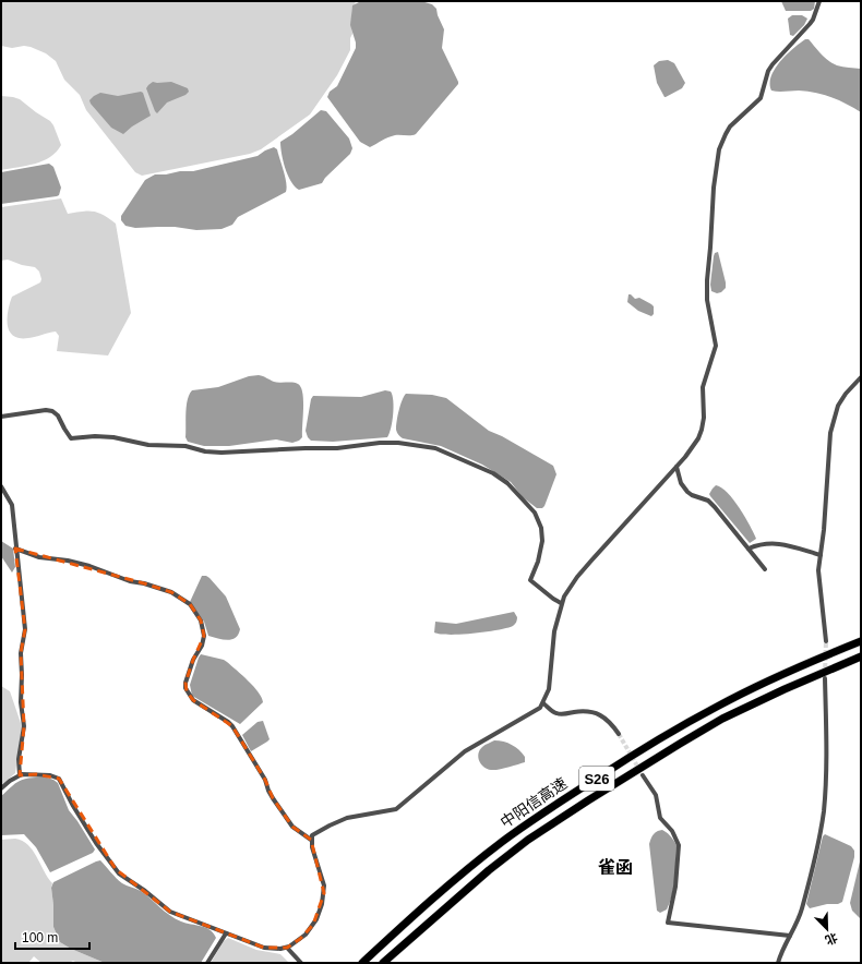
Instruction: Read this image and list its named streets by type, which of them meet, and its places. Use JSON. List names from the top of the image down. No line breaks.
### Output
{"streets":{"highway":["S26","中阳信高速"]},"districts":["雀函"],"scale_bar":"100 m","north":"bottom right"}
